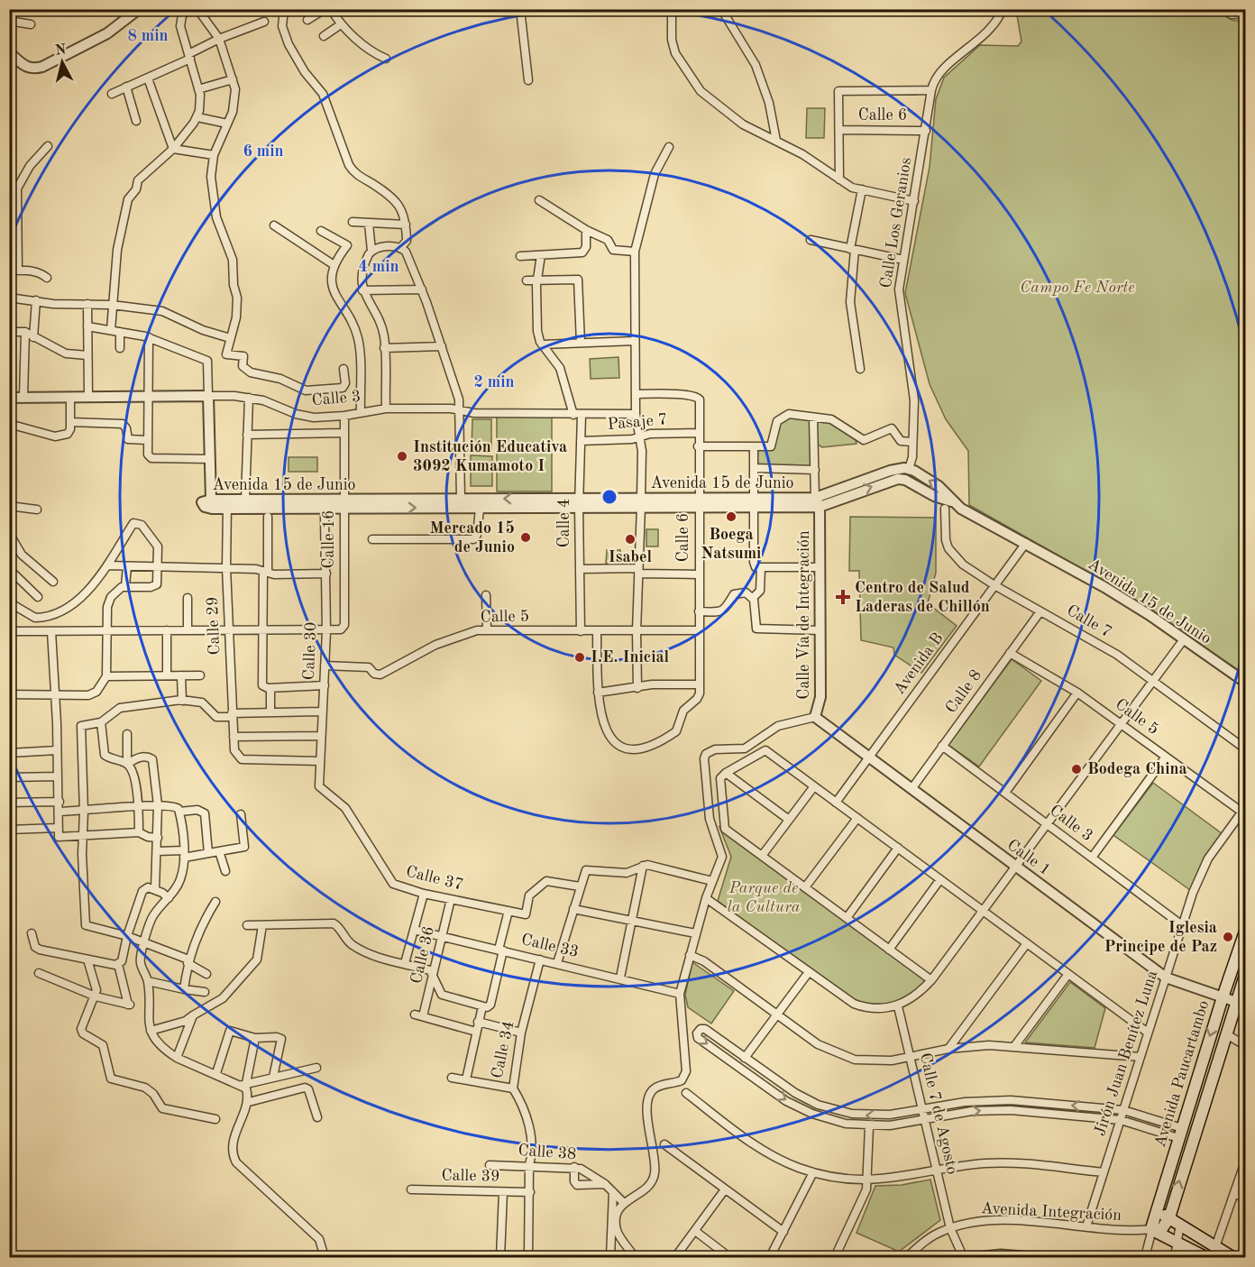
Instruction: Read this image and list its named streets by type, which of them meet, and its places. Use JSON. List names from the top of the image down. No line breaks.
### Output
{"streets":{"main road":["Avenida Paucartambo"],"street":["Calle 6","Calle Los Geranios","Calle 3","Pasaje 7","Avenida 15 de Junio","Calle 4","Calle 16","Calle Vía de Integración","Calle 5","Calle 7","Calle 29","Calle 30","Avenida B","Calle 8","Calle 1","Calle 37","Calle 33","Calle 36","Calle 34","Jirón Juan Benítez Luna","Calle 7 de Agosto","Calle 38","Calle 39","Avenida Integración"]},"crossings":[["Calle 6","Calle Los Geranios"],["Calle 6","Pasaje 7"],["Calle 6","Avenida 15 de Junio"],["Calle 6","Calle 5"],["Calle Los Geranios","Avenida 15 de Junio"],["Calle 3","Calle 4"],["Calle 3","Calle 16"],["Calle 3","Calle 8"],["Calle 3","Jirón Juan Benítez Luna"],["Pasaje 7","Calle 4"],["Avenida 15 de Junio","Calle 4"],["Avenida 15 de Junio","Calle 16"],["Avenida 15 de Junio","Calle Vía de Integración"],["Avenida 15 de Junio","Calle 7"],["Avenida 15 de Junio","Calle 29"],["Avenida 15 de Junio","Avenida B"],["Calle 4","Calle 5"],["Calle 16","Calle 30"],["Calle Vía de Integración","Calle 1"],["Calle Vía de Integración","Calle 33"],["Calle Vía de Integración","Calle 38"],["Calle 5","Calle 30"],["Calle 5","Calle 8"],["Calle 5","Jirón Juan Benítez Luna"],["Calle 7","Avenida B"],["Calle 7","Calle 8"],["Calle 29","Calle 30"],["Calle 30","Calle 37"],["Avenida B","Calle 1"],["Calle 8","Calle 1"],["Calle 1","Jirón Juan Benítez Luna"],["Calle 1","Avenida Paucartambo"],["Calle 37","Calle 36"],["Calle 33","Calle 36"],["Calle 33","Calle 34"],["Jirón Juan Benítez Luna","Avenida Integración"],["Avenida Paucartambo","Avenida Integración"],["Calle 7 de Agosto","Avenida Integración"]],"parks":["Campo Fe Norte","Parque de la Cultura"],"places":{"other":["Institución Educativa 3092 Kumamoto I","Boega Natsumi","Mercado 15 de Junio","Isabel","I.E. Inicial","Bodega China","Iglesia Principe de Paz"],"health":["Centro de Salud Laderas de Chillón"]},"north":"top","rings":["8 min","6 min","4 min","2 min"]}
